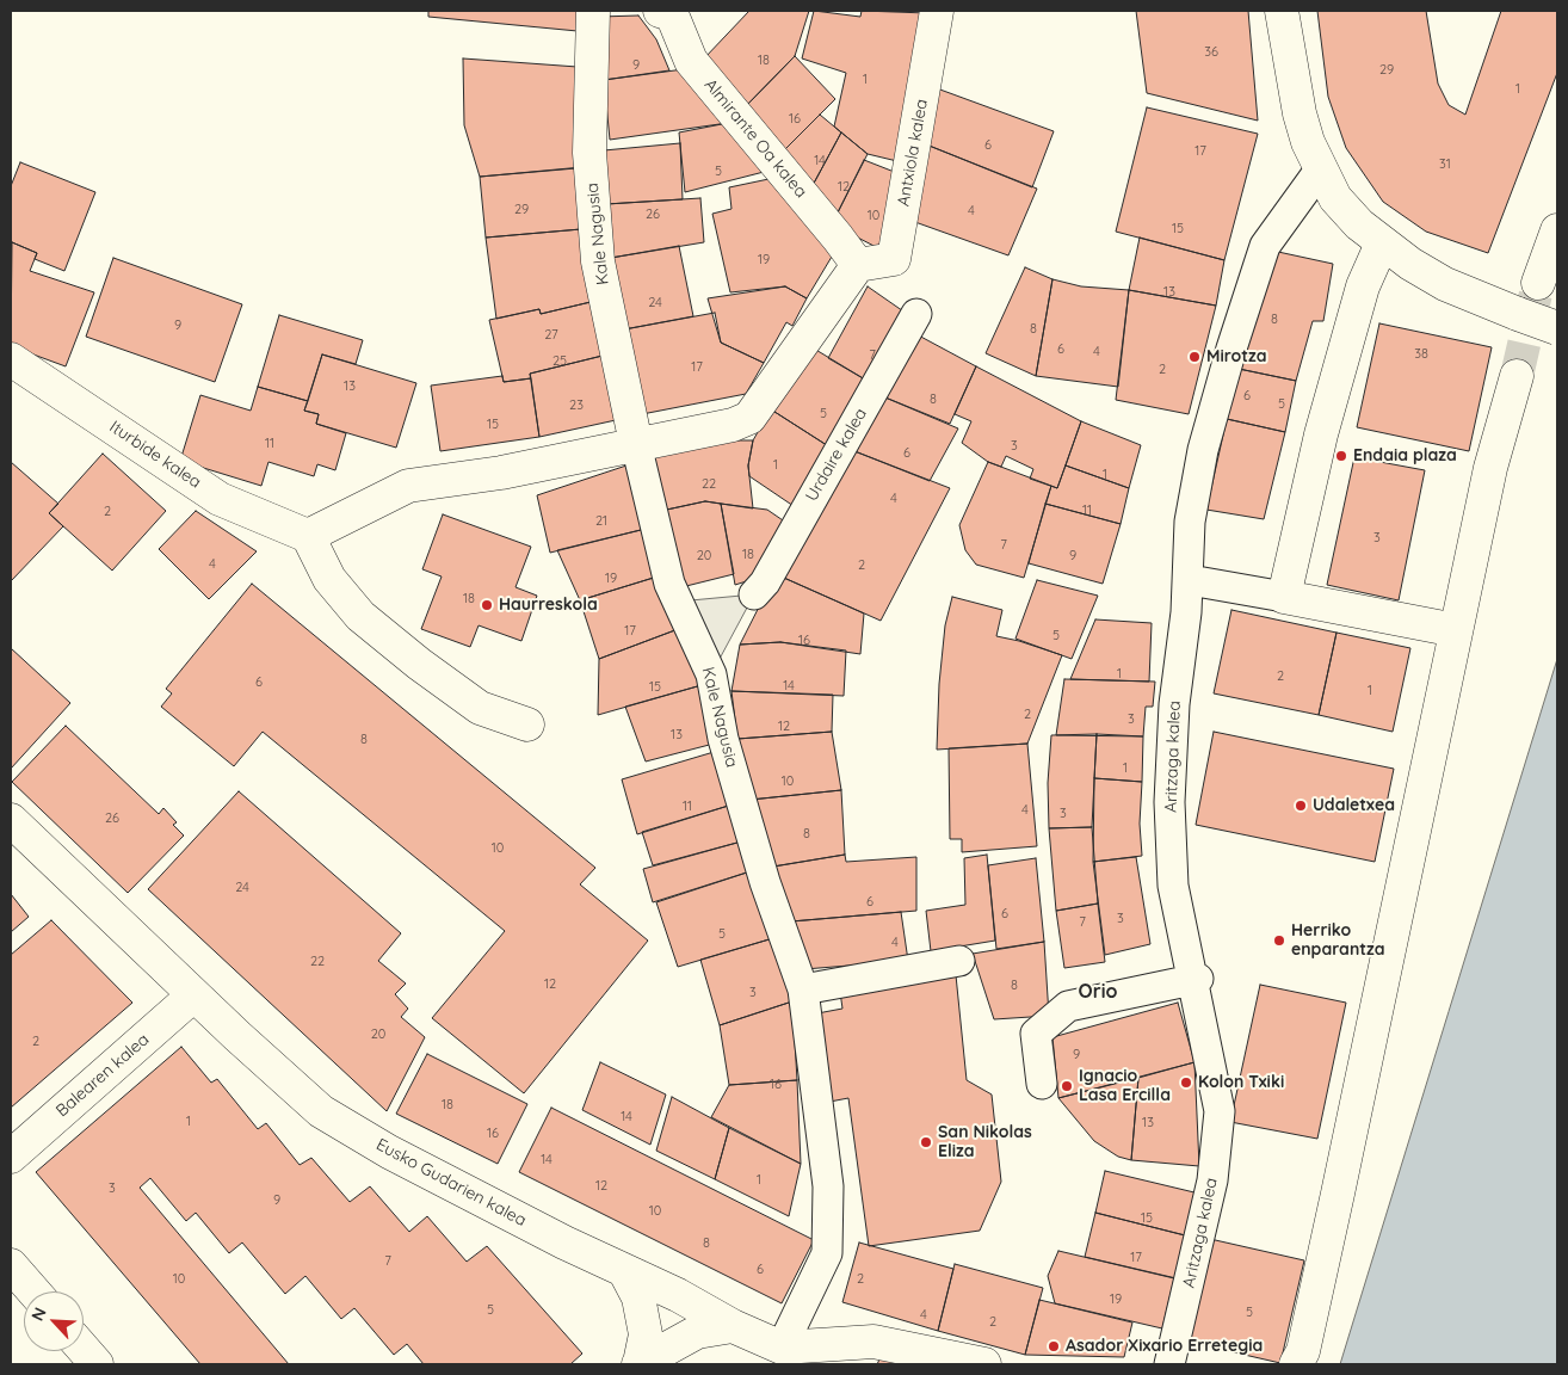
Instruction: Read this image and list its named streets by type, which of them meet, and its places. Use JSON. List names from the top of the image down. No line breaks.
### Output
{"streets":{"main road":["Almirante Oa kalea","Antxiola kalea","Kale Nagusia","Iturbide kalea","Balearen kalea","Eusko Gudarien kalea"],"street":["Urdaire kalea","Aritzaga kalea"]},"crossings":[["Almirante Oa kalea","Antxiola kalea"],["Kale Nagusia","Eusko Gudarien kalea"],["Balearen kalea","Eusko Gudarien kalea"]],"districts":["Orio"],"places":["Mirotza","Endaia plaza","Haurreskola","Udaletxea","Herriko enparantza","Kolon Txiki","Ignacio Lasa Ercilla","San Nikolas Eliza","Asador Xixario Erretegia"],"house_numbers":["36","18","9","29","1","1","16","6","17","14","31","5","12","29","4","26","10","15","19","13","24","8","9","8","27","6","4","38","7","25","17","2","13","6","8","5","23","5","15","11","3","6","1","1","22","4","11","2","21","3","7","18","20","9","4","2","19","18","17","5","16","1","2","6","14","15","1","2","3","12","13","8","1","10","11","4","3","26","8","10","24","6","6","3","7","5","4","22","12","8","3","20","2","9","16","18","14","1","13","16","14","1","12","3","9","10","15","8","17","7","6","10","2","19","5","5","4","2"],"north":"top left"}
